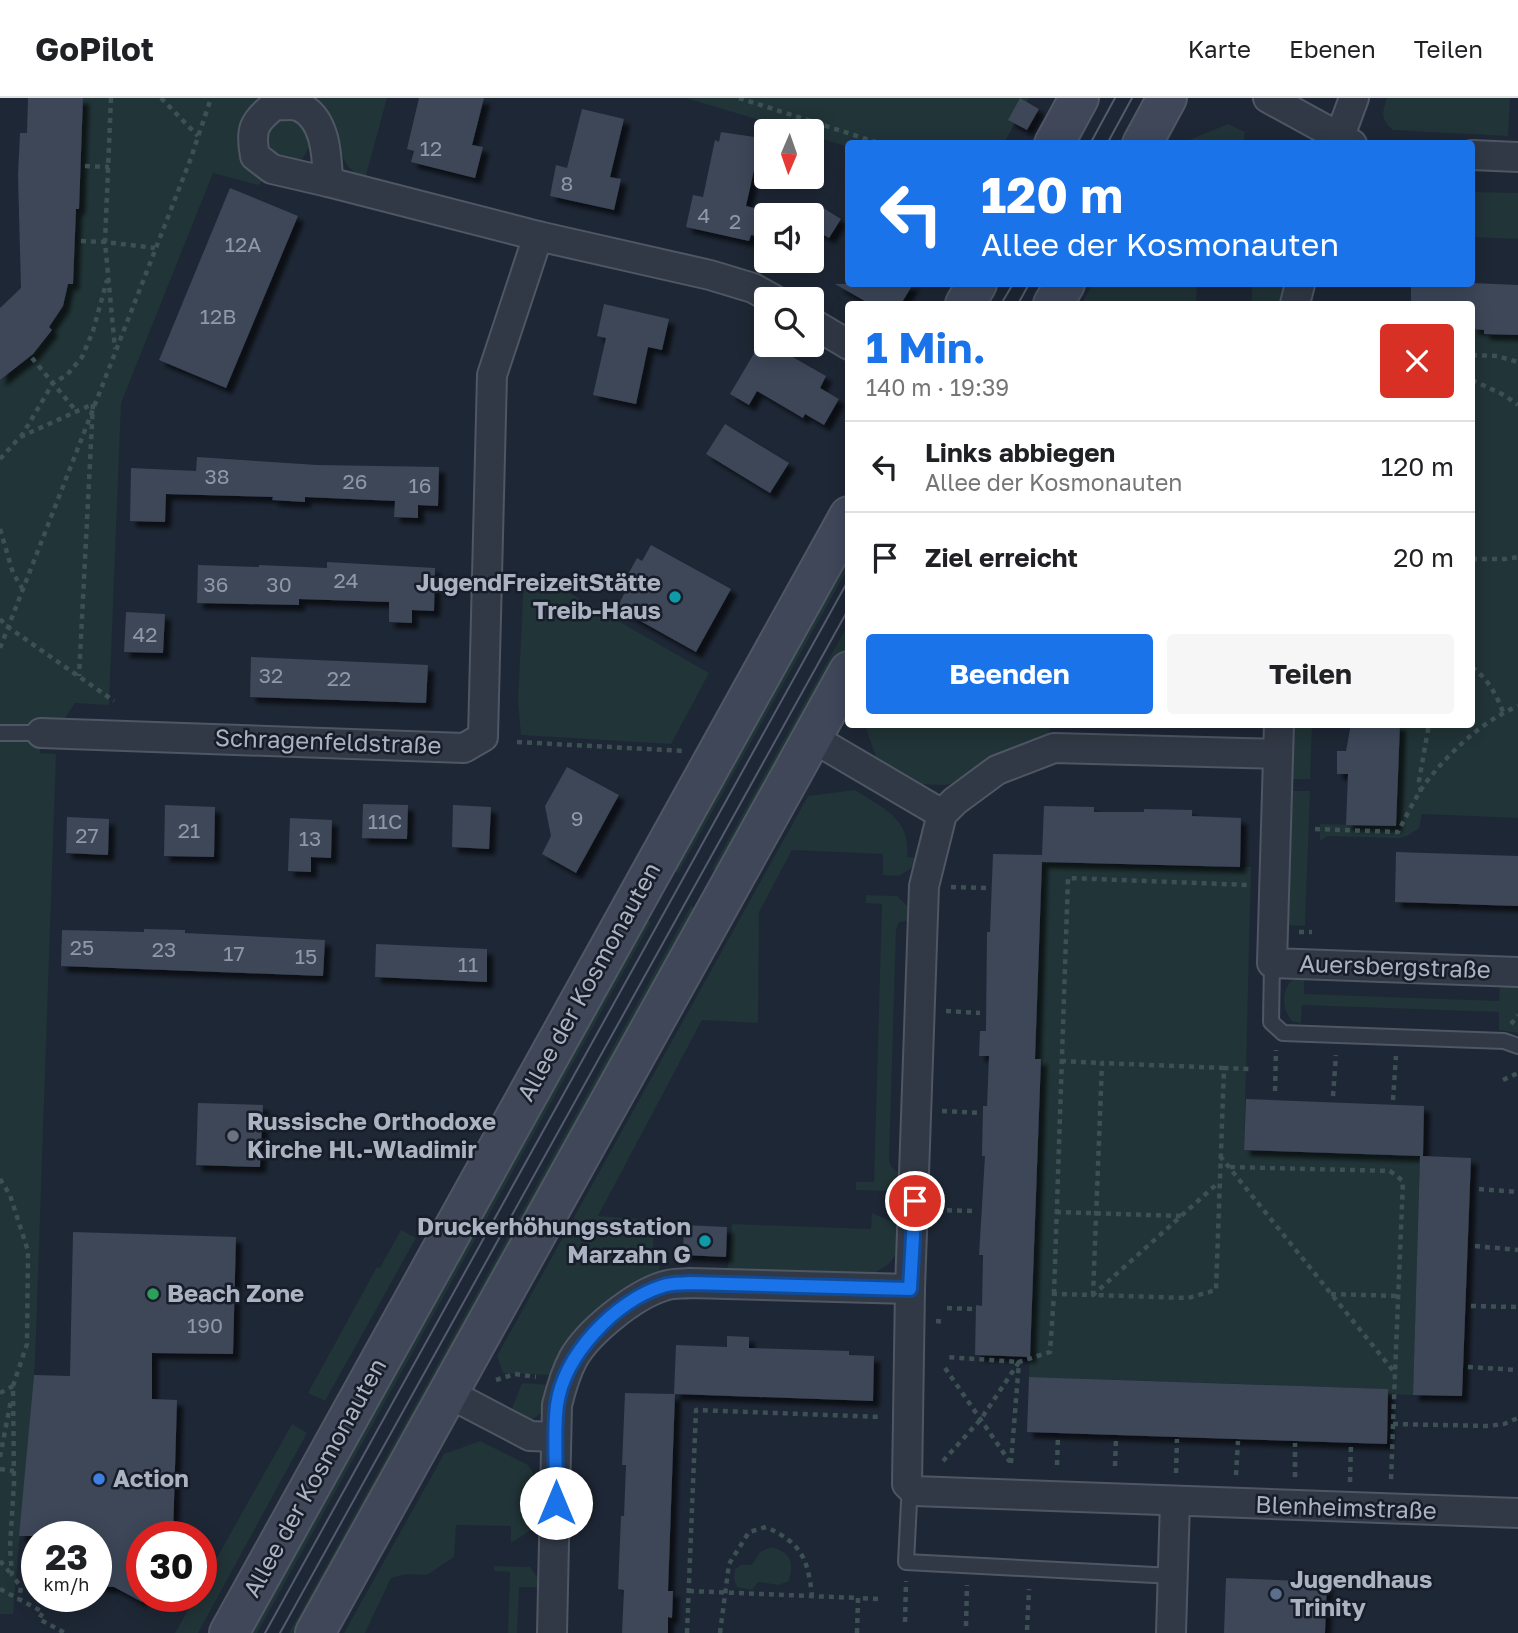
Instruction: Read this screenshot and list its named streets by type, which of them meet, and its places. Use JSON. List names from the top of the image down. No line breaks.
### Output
{"streets":{"main road":["Allee der Kosmonauten"],"street":["Schragenfeldstraße","Auersbergstraße","Blenheimstraße"]},"places":["JugendFreizeitStätte Treib-Haus","Russische Orthodoxe Kirche Hl.-Wladimir","Druckerhöhungsstation Marzahn G","Beach Zone","Action","Jugendhaus Trinity"],"house_numbers":["12","8","4","2","12A","12B","38","26","16","24","36","30","42","32","22","9","11C","21","27","13","25","23","17","15","11","190"],"north":"bottom","page":{"header":"GoPilot","nav":["Karte","Ebenen","Teilen"],"turn":["120 m","Allee der Kosmonauten"],"heading":["1 Min.","140 m · 19:39"],"list":[{"name":"Links abbiegen","note":"Allee der Kosmonauten","value":"120 m"},{"name":"Ziel erreicht","value":"20 m"}],"buttons":["Beenden","Teilen"],"speed":"23 km/h","limit":"30"}}
